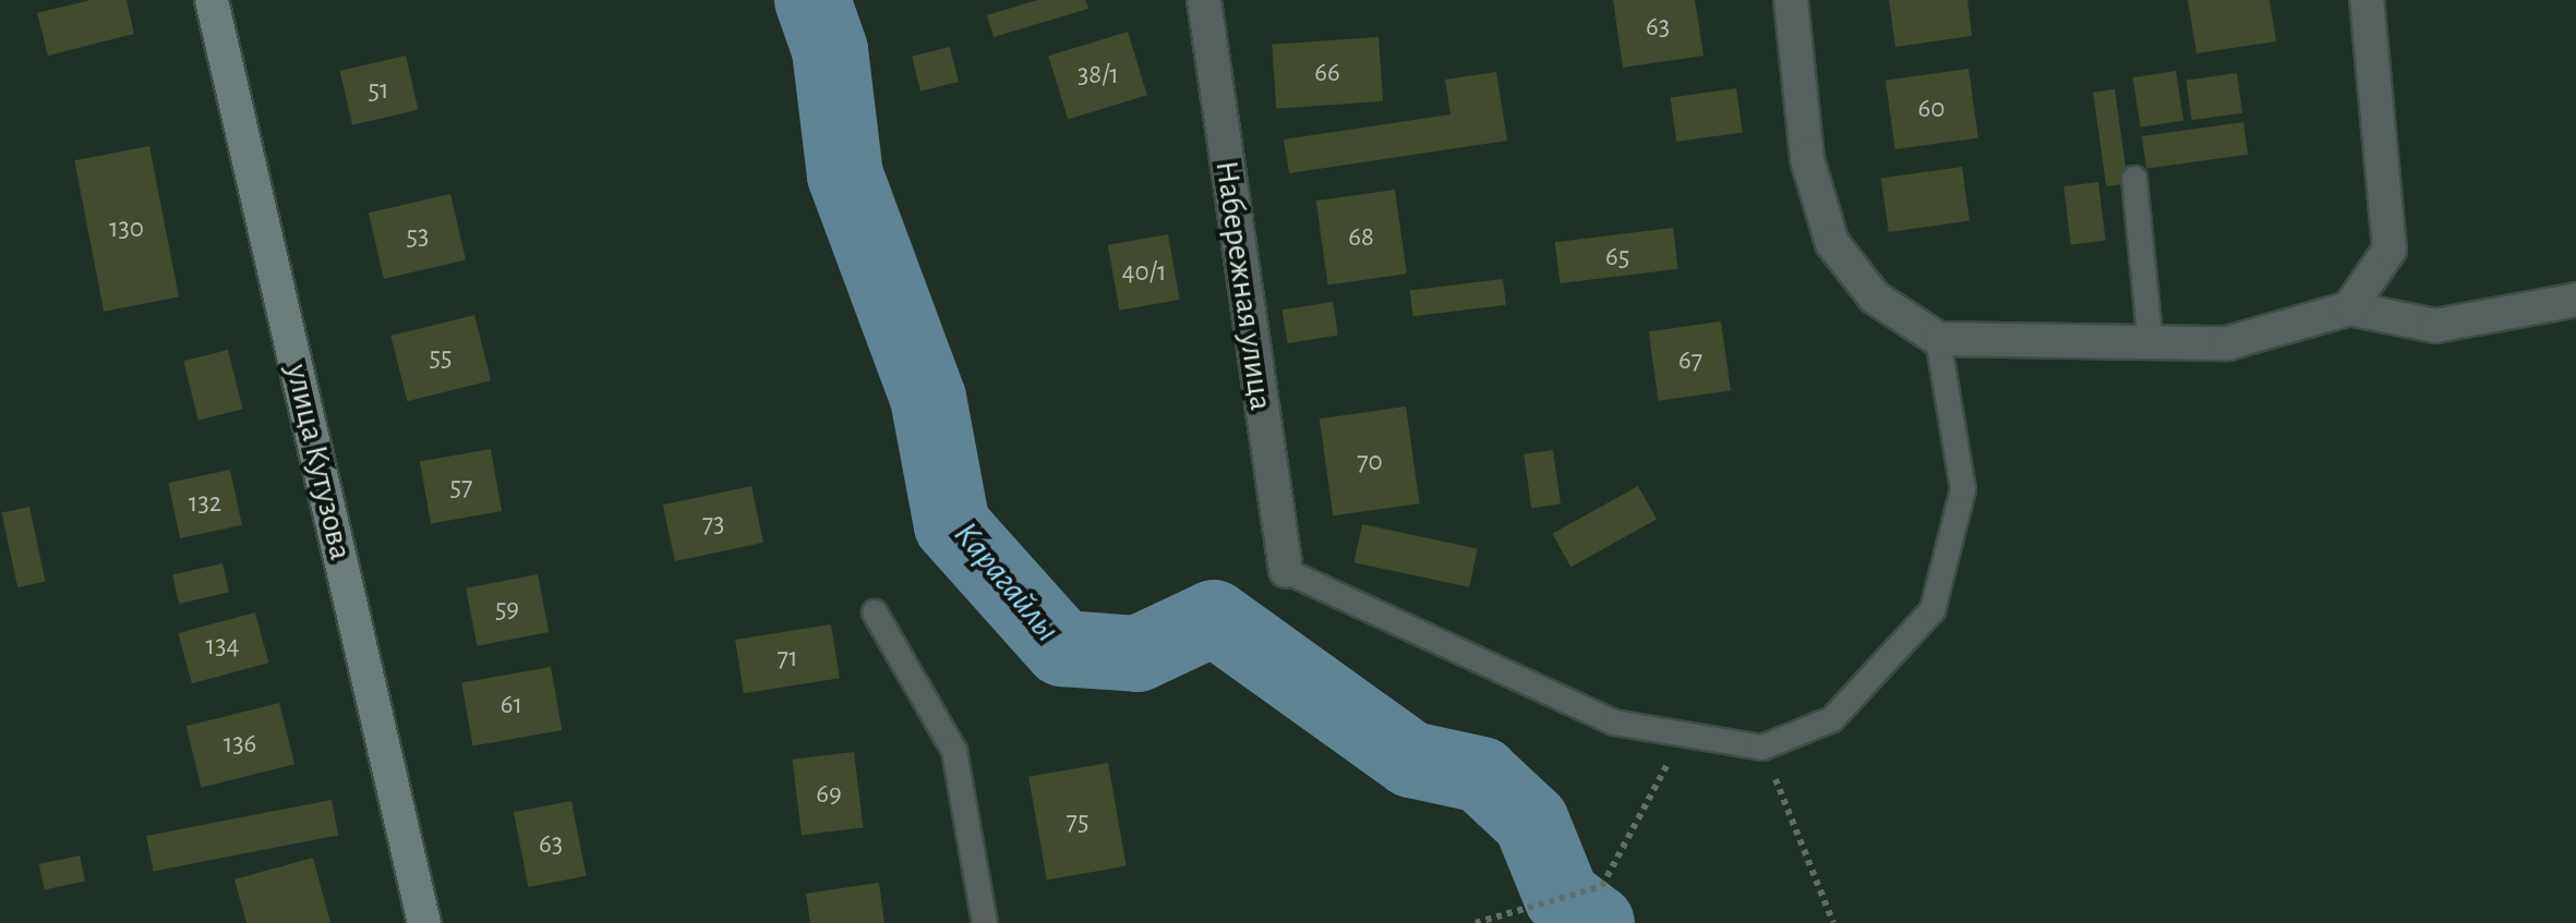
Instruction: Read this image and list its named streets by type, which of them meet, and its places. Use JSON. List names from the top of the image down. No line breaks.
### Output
{"streets":{"main road":["улица Кутузова"],"street":["Набережная улица"]},"water":["Карагайлы"],"house_numbers":["63","66","38/1","51","60","130","53","68","65","40/1","55","67","70","57","132","73","59","134","71","61","136","69","75","63"]}
